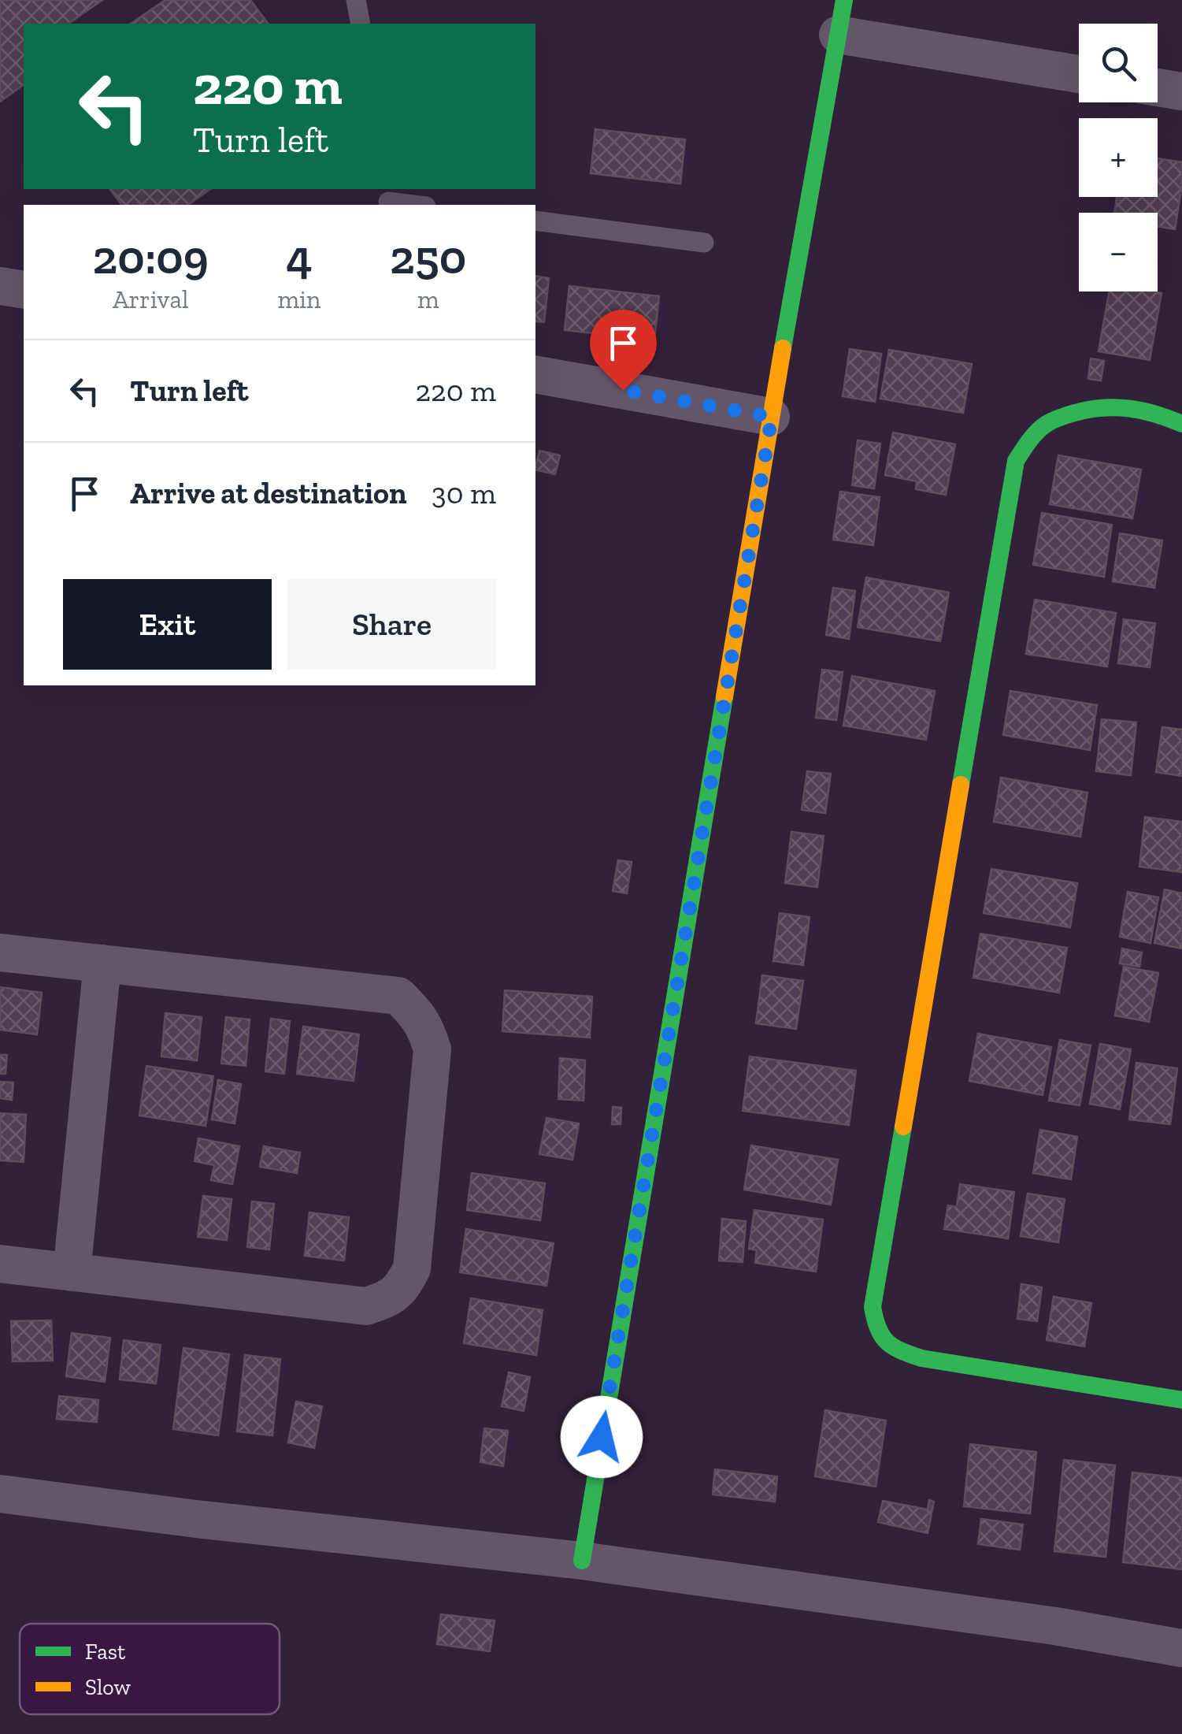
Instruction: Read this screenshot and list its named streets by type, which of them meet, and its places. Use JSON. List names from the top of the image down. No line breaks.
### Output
{"legend":["Fast","Slow"],"page":{"map_buttons":["+","−"],"turn":["220 m","Turn left"],"eta":["20:09","Arrival","4","min","250","m"],"list":[{"name":"Turn left","value":"220 m"},{"name":"Arrive at destination","value":"30 m"}],"buttons":["Exit","Share"]}}
